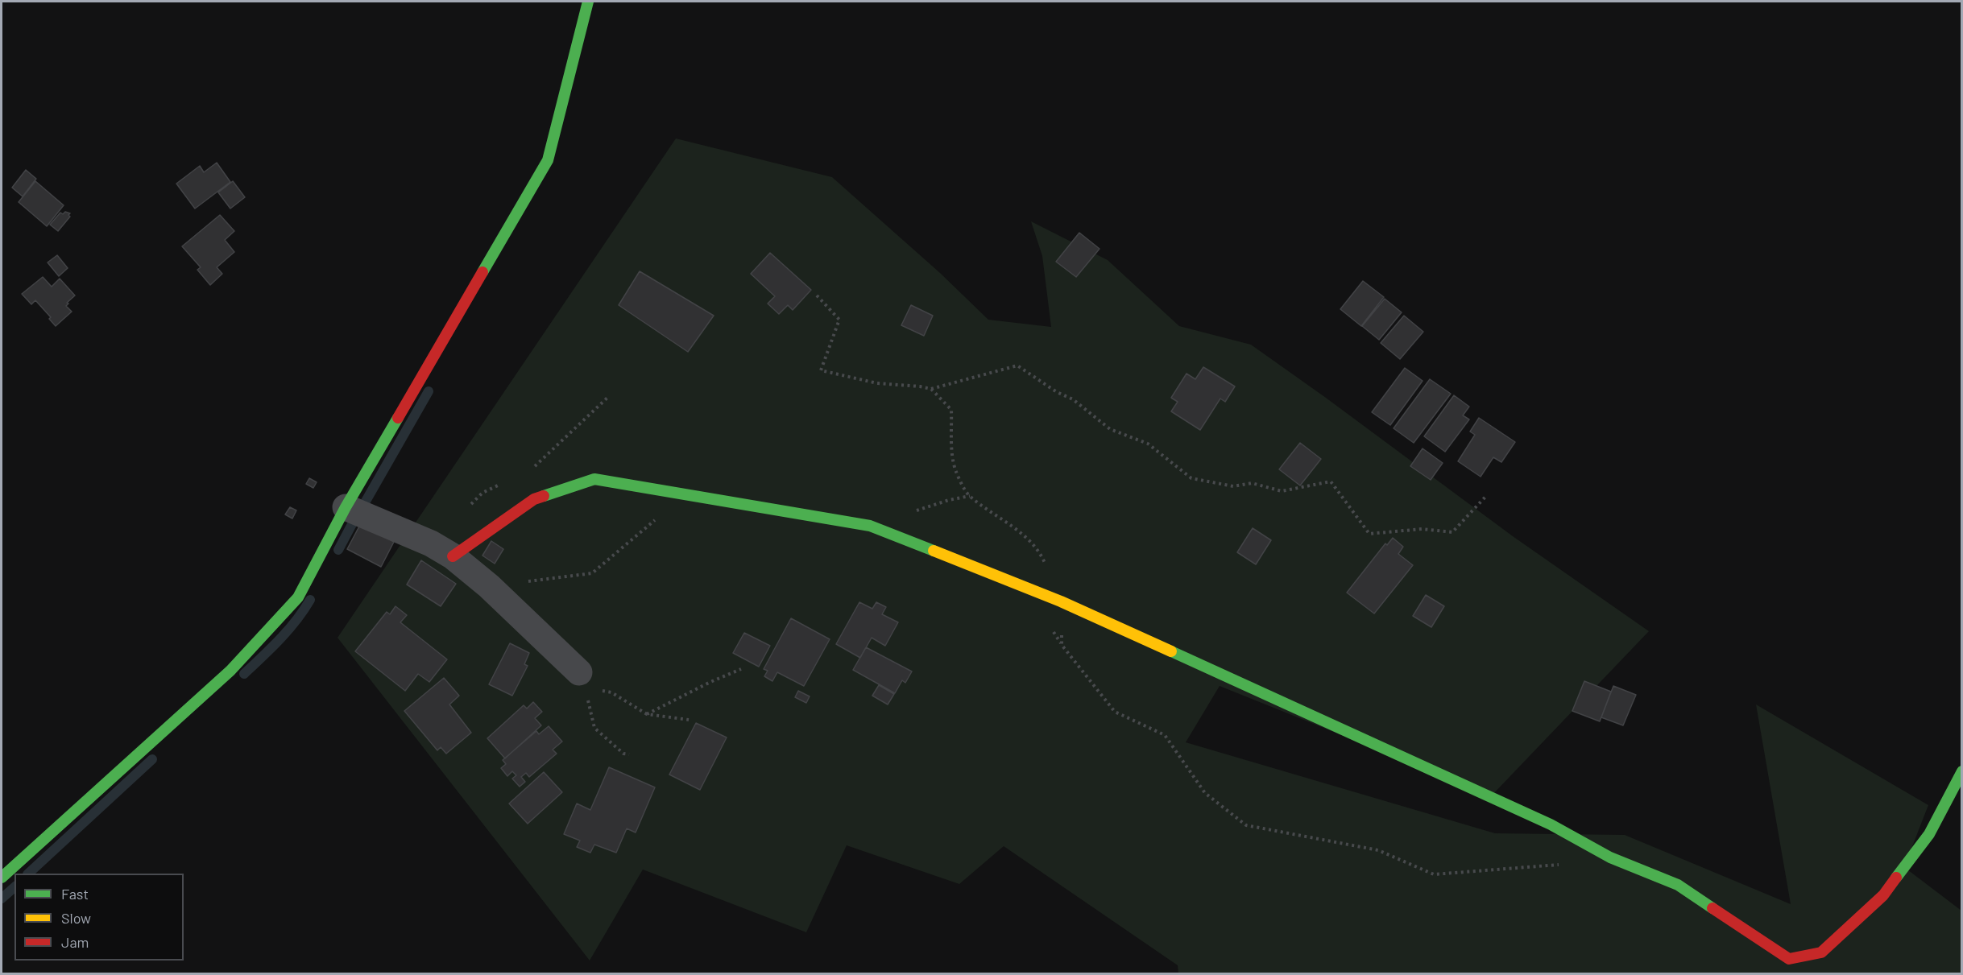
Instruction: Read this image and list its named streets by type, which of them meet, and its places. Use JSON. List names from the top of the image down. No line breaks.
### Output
{"legend":["Fast","Slow","Jam"]}
